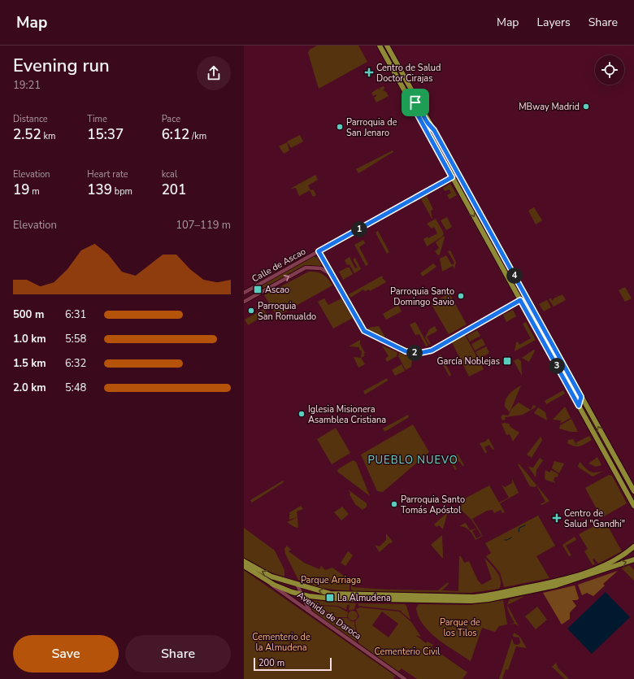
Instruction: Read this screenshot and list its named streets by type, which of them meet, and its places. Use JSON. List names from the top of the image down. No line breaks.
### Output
{"streets":{"main road":["Avenida de Daroca"],"street":["Calle de Ascao"]},"districts":["PUEBLO NUEVO"],"parks":["Parque Arriaga","Parque de los Tilos","Cementerio de la Almudena","Cementerio Civil"],"places":{"health":["Centro de Salud Doctor Cirajas","Centro de Salud \"Gandhi\""],"other":["MBway Madrid","Parroquia de San Jenaro","Parroquia Santo Domingo Savio","Parroquia San Romualdo","Iglesia Misionera Asamblea Cristiana","Parroquia Santo Tomás Apóstol"],"transit":["Ascao","García Noblejas","La Almudena"]},"scale_bar":"200 m","page":{"header":"Map","nav":["Map","Layers","Share"],"heading":["Evening run","19:21"],"stats":[["Distance","2.52 km"],["Time","15:37"],["Pace","6:12 /km"],["Elevation","19 m"],["Heart rate","139 bpm"],["kcal","201"]],"chart":["Elevation","107–119 m"],"pins":["1","4","2","3"],"list":[{"name":"500 m","note":"6:31"},{"name":"1.0 km","note":"5:58"},{"name":"1.5 km","note":"6:32"},{"name":"2.0 km","note":"5:48"}],"buttons":["Save","Share"],"scale":"200 m"}}
